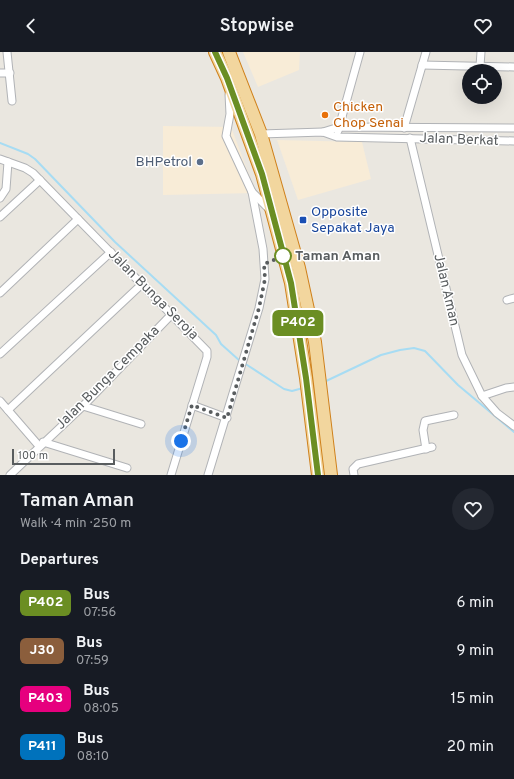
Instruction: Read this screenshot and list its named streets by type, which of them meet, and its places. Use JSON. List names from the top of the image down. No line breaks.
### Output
{"streets":{"street":["Jalan Berkat","Jalan Aman","Jalan Bunga Seroja","Jalan Bunga Cempaka"]},"crossings":[["Jalan Berkat","Jalan Aman"],["Jalan Bunga Seroja","Jalan Bunga Cempaka"]],"places":{"other":["Chicken Chop Senai","BHPetrol","Taman Aman"],"transit":["Opposite Sepakat Jaya"]},"lines":["bus line P402"],"scale_bar":"100 m","page":{"header":"Stopwise","on_map":"P402","scale":"100 m","heading":[["Taman Aman","Walk · 4 min · 250 m"],"Departures"],"list":[{"mark":"P402","name":"Bus","note":"07:56","value":"6 min"},{"mark":"J30","name":"Bus","note":"07:59","value":"9 min"},{"mark":"P403","name":"Bus","note":"08:05","value":"15 min"},{"mark":"P411","name":"Bus","note":"08:10","value":"20 min"}]}}
